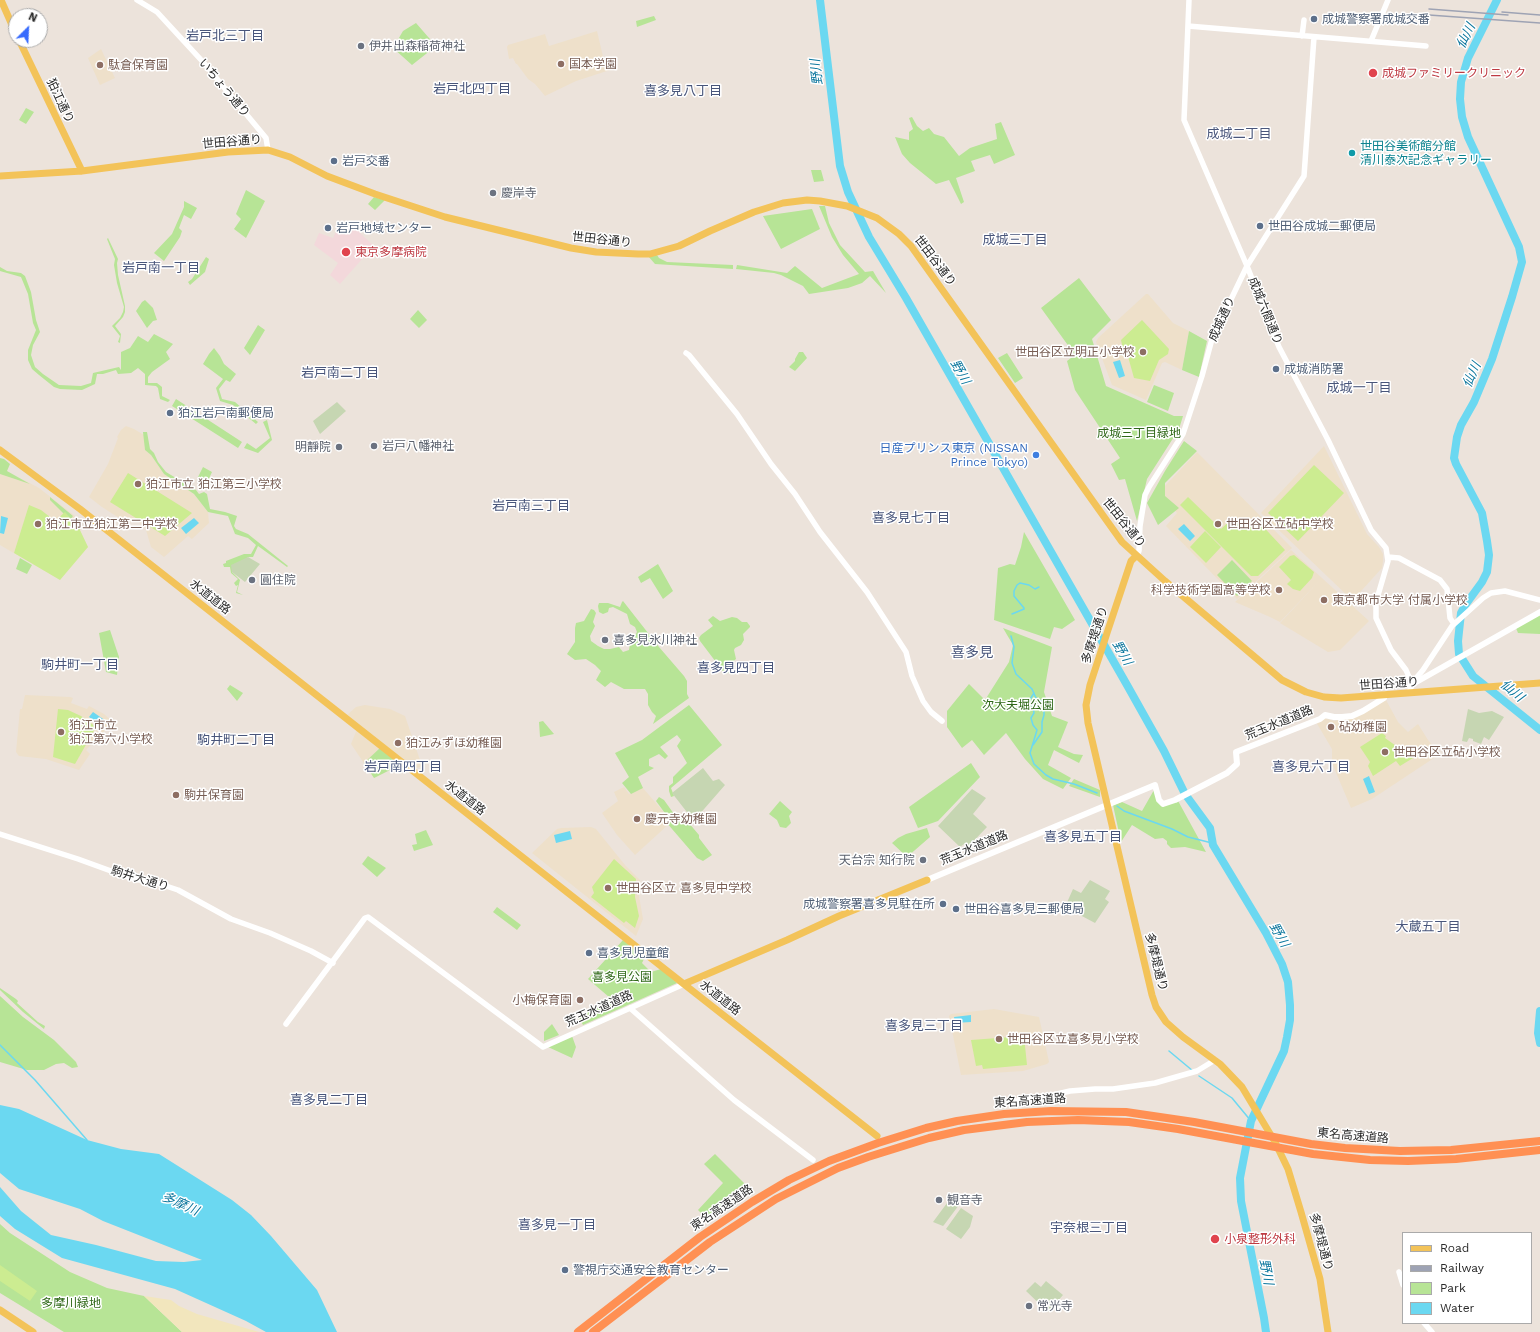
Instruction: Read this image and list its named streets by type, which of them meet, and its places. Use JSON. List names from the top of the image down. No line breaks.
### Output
{"streets":{"highway":["東名高速道路"],"main road":["狛江通り","世田谷通り","水道道路","多摩堤通り","荒玉水道道路"],"street":["いちょう通り","成城六間通り","成城通り","駒井大通り"]},"crossings":[["いちょう通り","世田谷通り"],["狛江通り","世田谷通り"],["世田谷通り","成城通り"],["世田谷通り","多摩堤通り"],["世田谷通り","荒玉水道道路"],["成城六間通り","成城通り"],["成城通り","多摩堤通り"],["水道道路","荒玉水道道路"],["多摩堤通り","荒玉水道道路"],["荒玉水道道路","駒井大通り"]],"districts":["岩戸北三丁目","岩戸北四丁目","喜多見八丁目","成城二丁目","成城三丁目","岩戸南一丁目","岩戸南二丁目","成城一丁目","岩戸南三丁目","喜多見七丁目","喜多見","駒井町一丁目","喜多見四丁目","駒井町二丁目","岩戸南四丁目","喜多見六丁目","喜多見五丁目","大蔵五丁目","喜多見三丁目","喜多見二丁目","喜多見一丁目","宇奈根三丁目"],"water":["仙川","野川","多摩川"],"parks":["成城三丁目緑地","次大夫堀公園","喜多見公園","多摩川緑地"],"places":["成城警察署成城交番","伊井出森稲荷神社","国本学園","駄倉保育園","成城ファミリークリニック","世田谷美術館分館 清川泰次記念ギャラリー","岩戸交番","慶岸寺","世田谷成城二郵便局","岩戸地域センター","東京多摩病院","世田谷区立明正小学校","成城消防署","狛江岩戸南郵便局","岩戸八幡神社","明靜院","日産プリンス東京 (NISSAN Prince Tokyo)","狛江市立 狛江第三小学校","狛江市立狛江第二中学校","世田谷区立砧中学校","圓住院","科学技術学園高等学校","東京都市大学 付属小学校","喜多見氷川神社","砧幼稚園","狛江市立 狛江第六小学校","狛江みずほ幼稚園","世田谷区立砧小学校","駒井保育園","慶元寺幼稚園","天台宗 知行院","世田谷区立 喜多見中学校","成城警察署喜多見駐在所","世田谷喜多見三郵便局","喜多見児童館","小梅保育園","世田谷区立喜多見小学校","観音寺","小泉整形外科","警視庁交通安全教育センター","常光寺"],"legend":["Road","Railway","Park","Water"],"north":"top right"}
